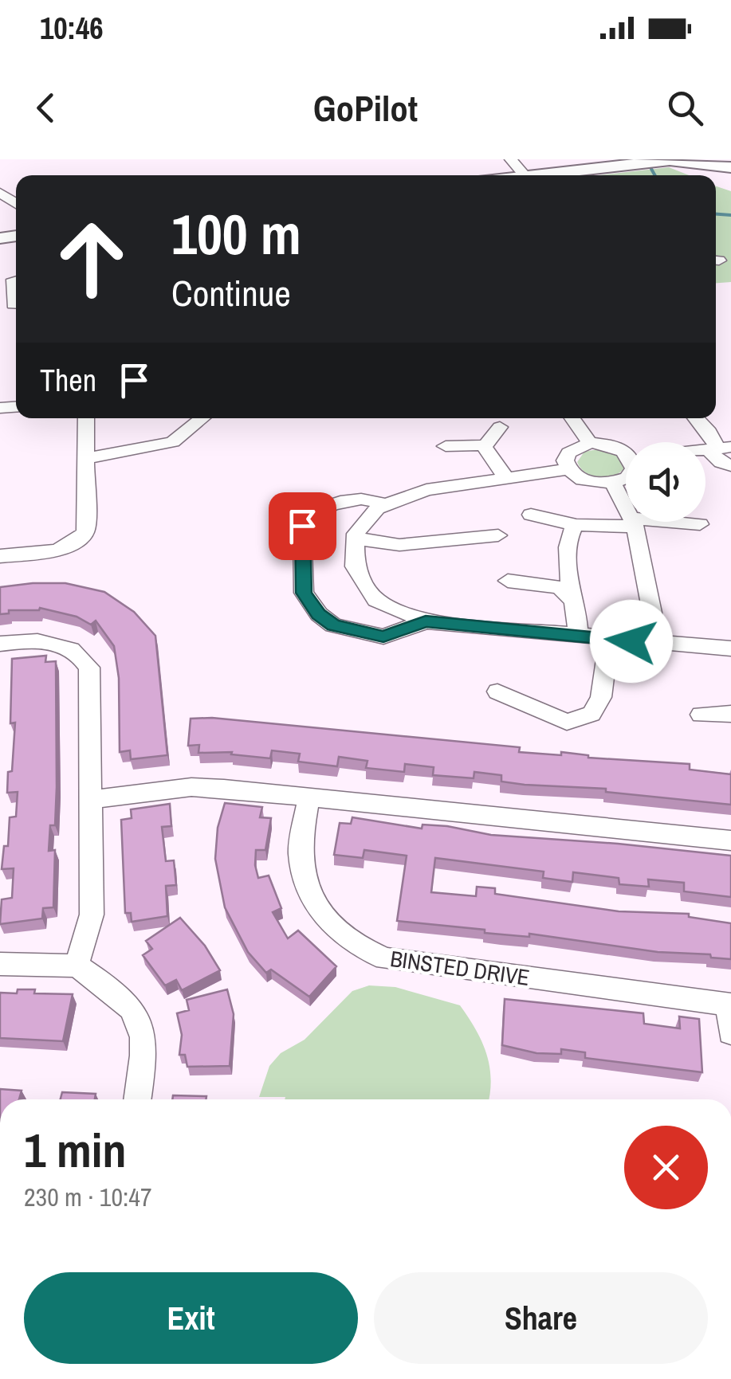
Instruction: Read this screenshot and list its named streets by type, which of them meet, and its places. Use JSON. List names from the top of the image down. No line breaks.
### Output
{"streets":{"street":["BINSTED DRIVE"]},"page":{"status":"10:46","header":"GoPilot","turn":["100 m","Continue"],"then":"Then","heading":["1 min","230 m · 10:47"],"buttons":["Exit","Share"]}}
